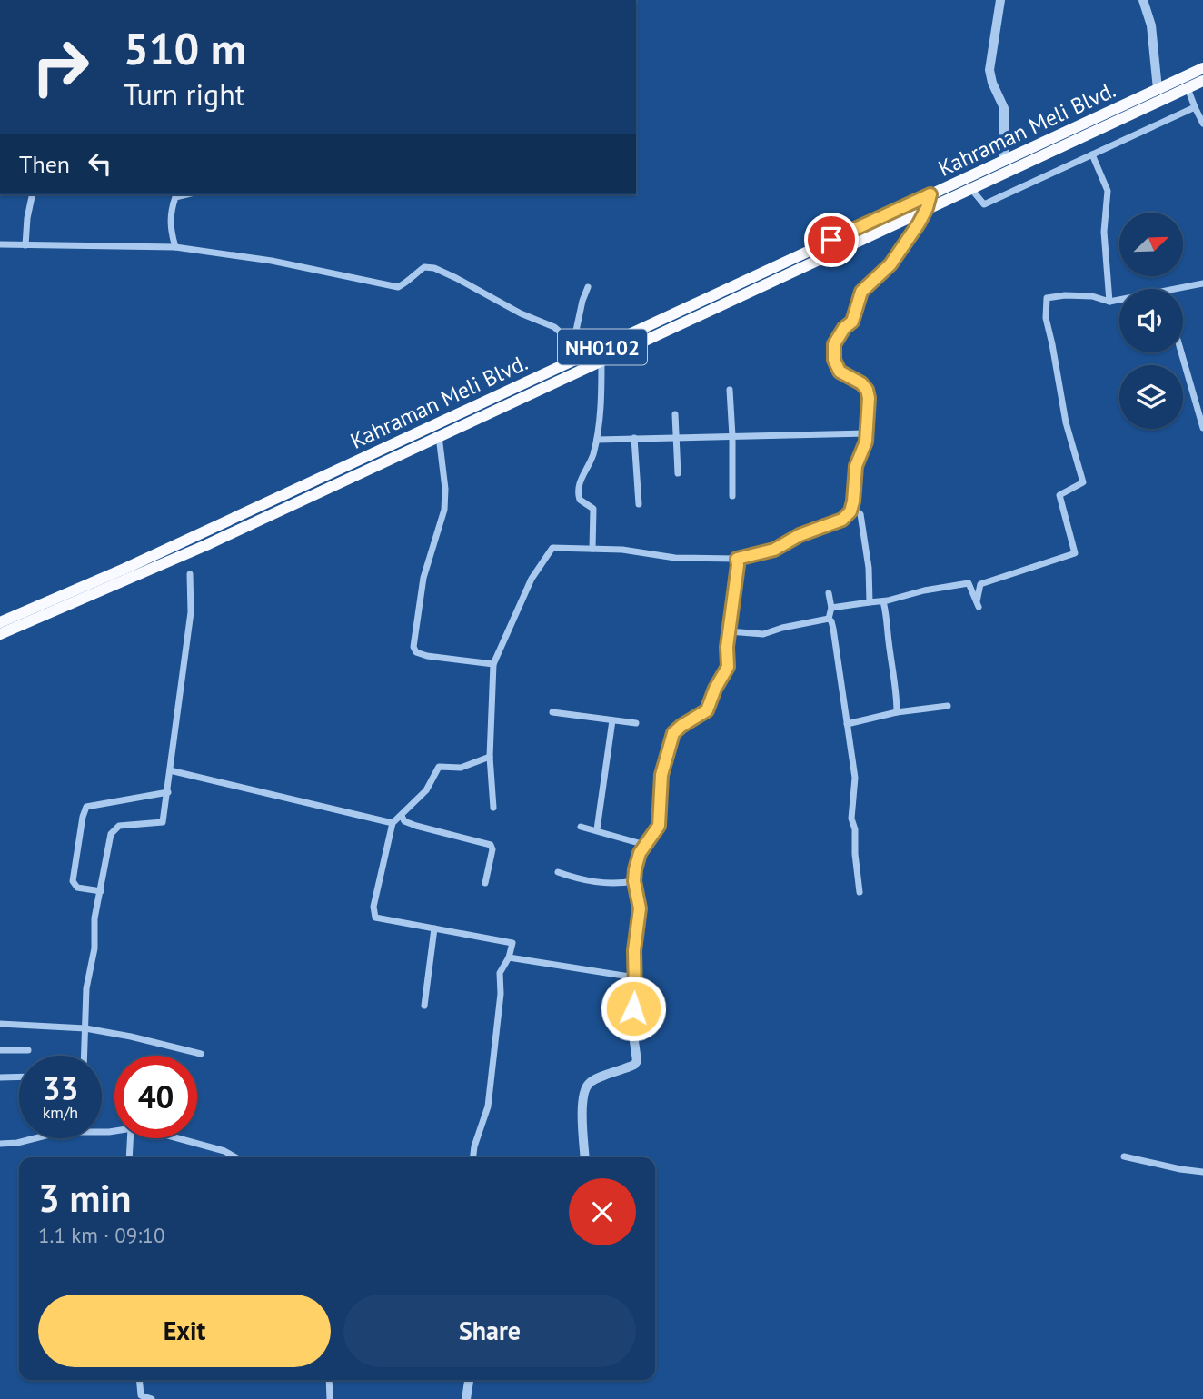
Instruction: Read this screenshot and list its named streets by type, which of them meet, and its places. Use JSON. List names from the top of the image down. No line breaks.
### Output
{"streets":{"highway":["Kahraman Meli Blvd.","NH0102"]},"north":"top right","page":{"turn":["510 m","Turn right"],"then":"Then","speed":"33 km/h","limit":"40","heading":["3 min","1.1 km · 09:10"],"buttons":["Exit","Share"]}}
